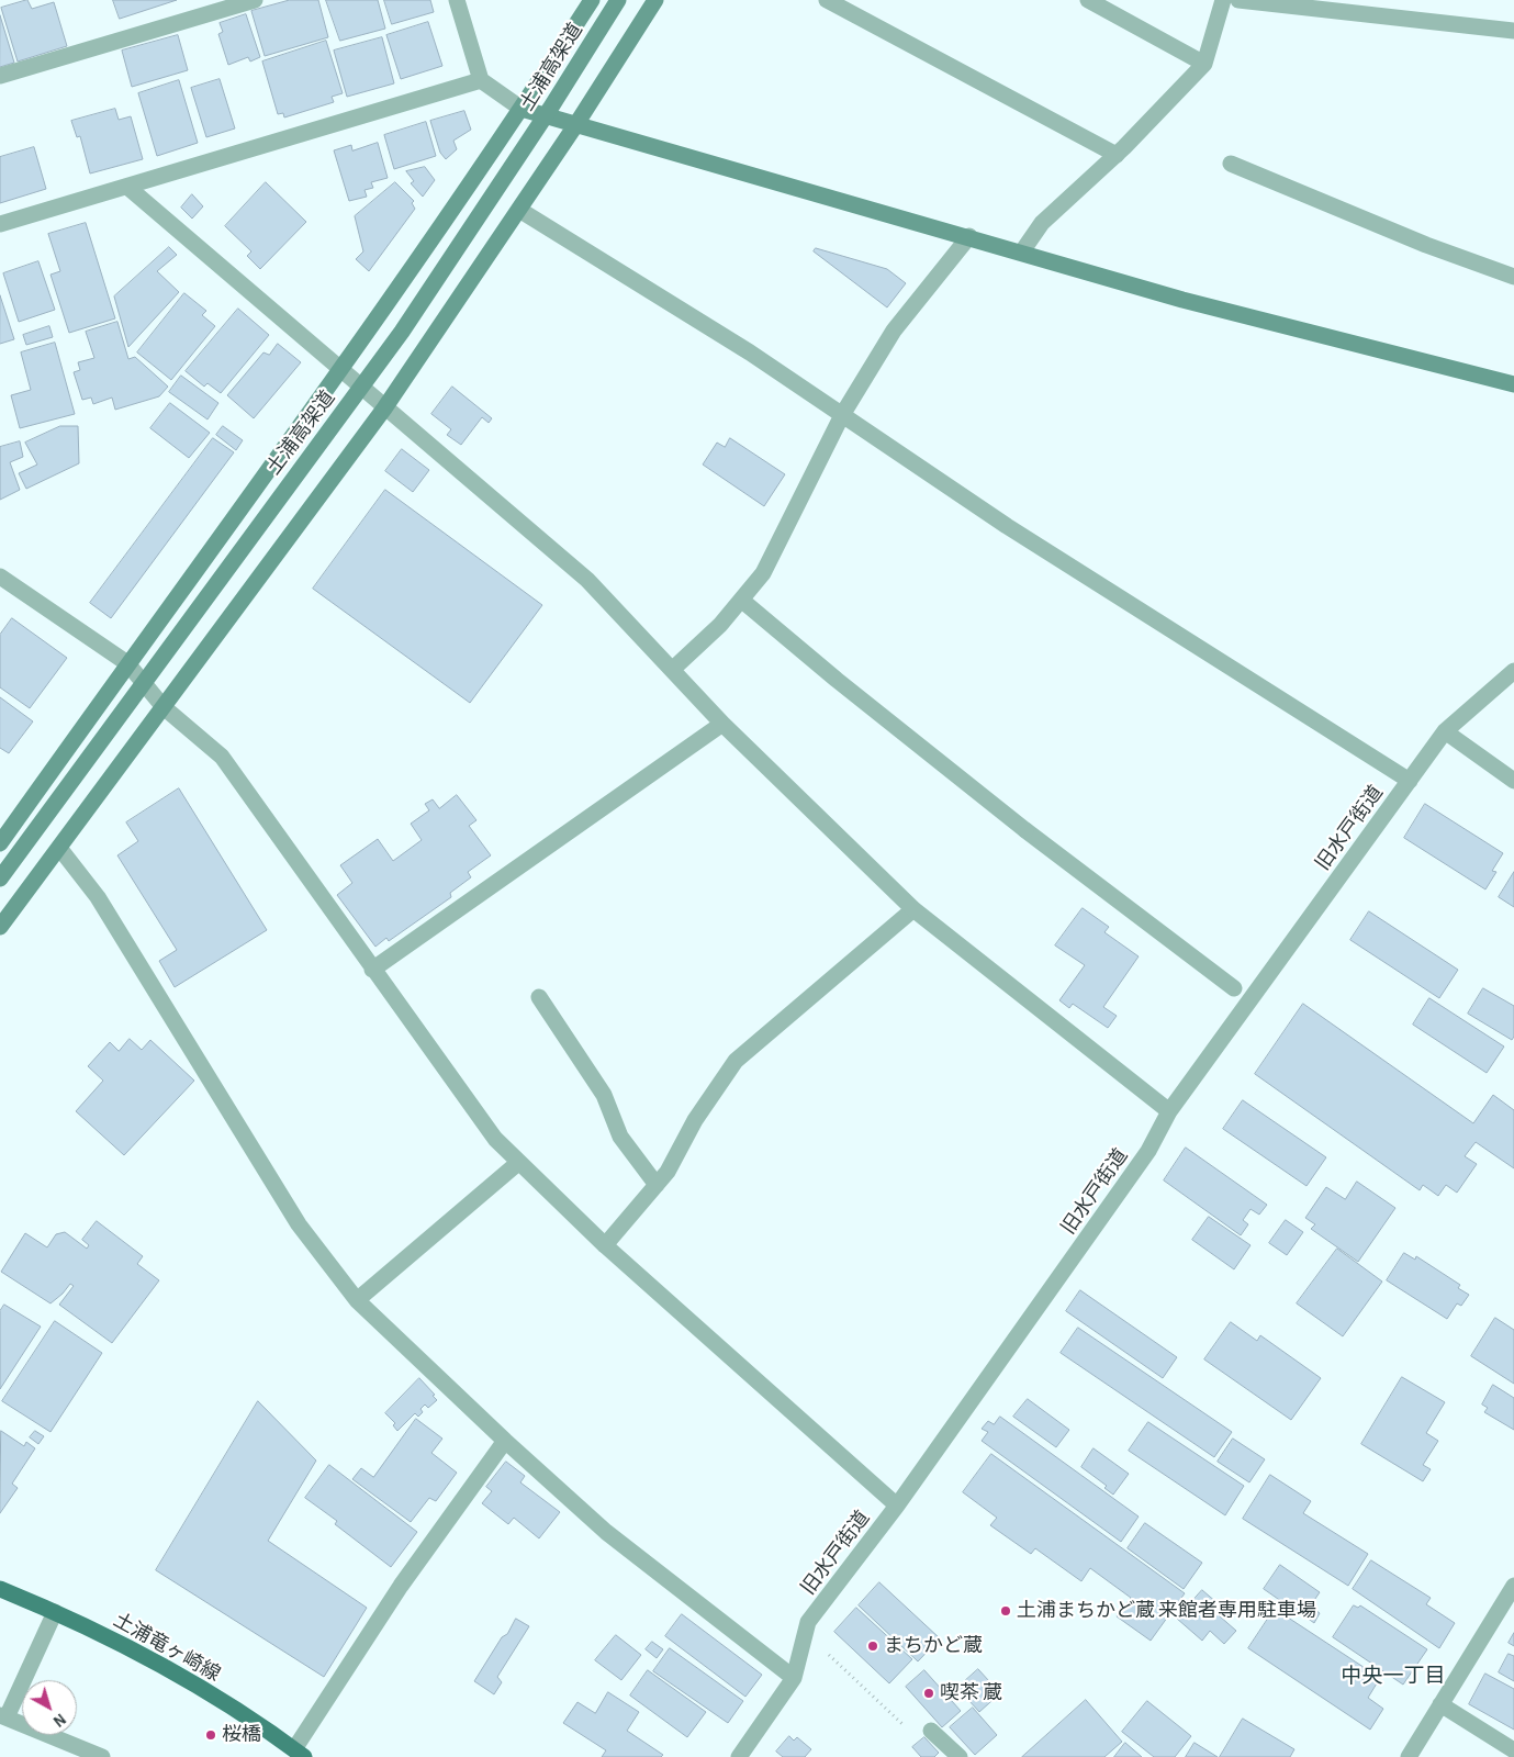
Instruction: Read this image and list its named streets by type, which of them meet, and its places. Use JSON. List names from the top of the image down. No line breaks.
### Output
{"streets":{"main road":["土浦竜ヶ崎線"],"street":["土浦高架道","旧水戸街道"]},"districts":["中央一丁目"],"places":["土浦まちかど蔵 来館者専用駐車場","まちかど蔵","喫茶 蔵","桜橋"],"north":"bottom right"}
